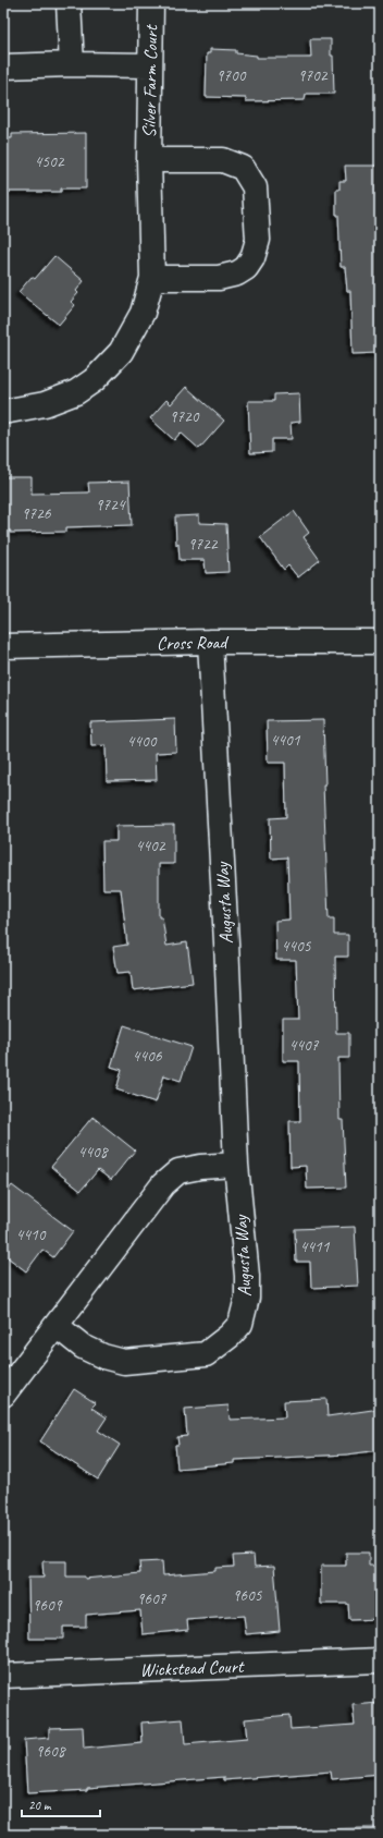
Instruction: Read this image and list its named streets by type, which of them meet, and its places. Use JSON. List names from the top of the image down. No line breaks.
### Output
{"streets":{"street":["Silver Farm Court","Cross Road","Augusta Way","Wickstead Court"]},"crossings":[["Cross Road","Augusta Way"]],"house_numbers":["9700","9702","4502","9720","9724","9726","9722","4401","4400","4402","4405","4407","4406","4408","4410","4411","9605","9607","9609","9608"],"scale_bar":"20 m"}
